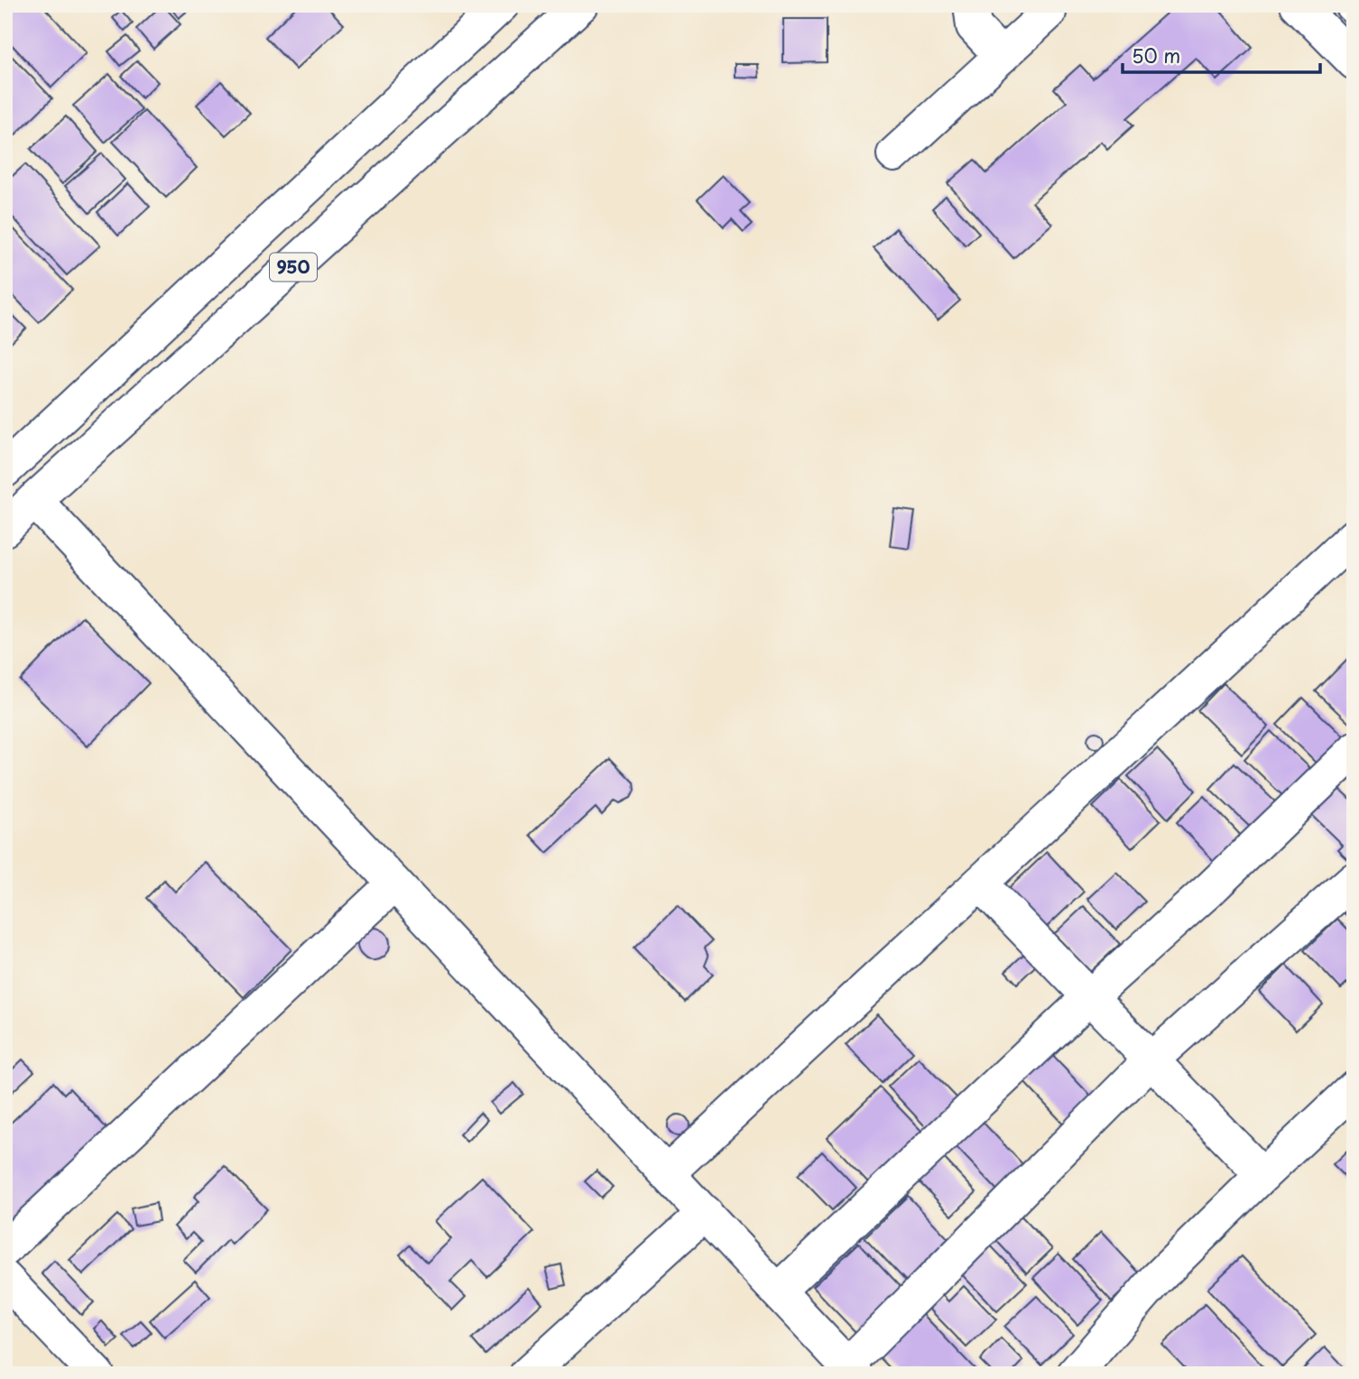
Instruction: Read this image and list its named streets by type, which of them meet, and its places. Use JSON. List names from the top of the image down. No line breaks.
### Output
{"streets":{"street":["950"]},"scale_bar":"50 m"}
